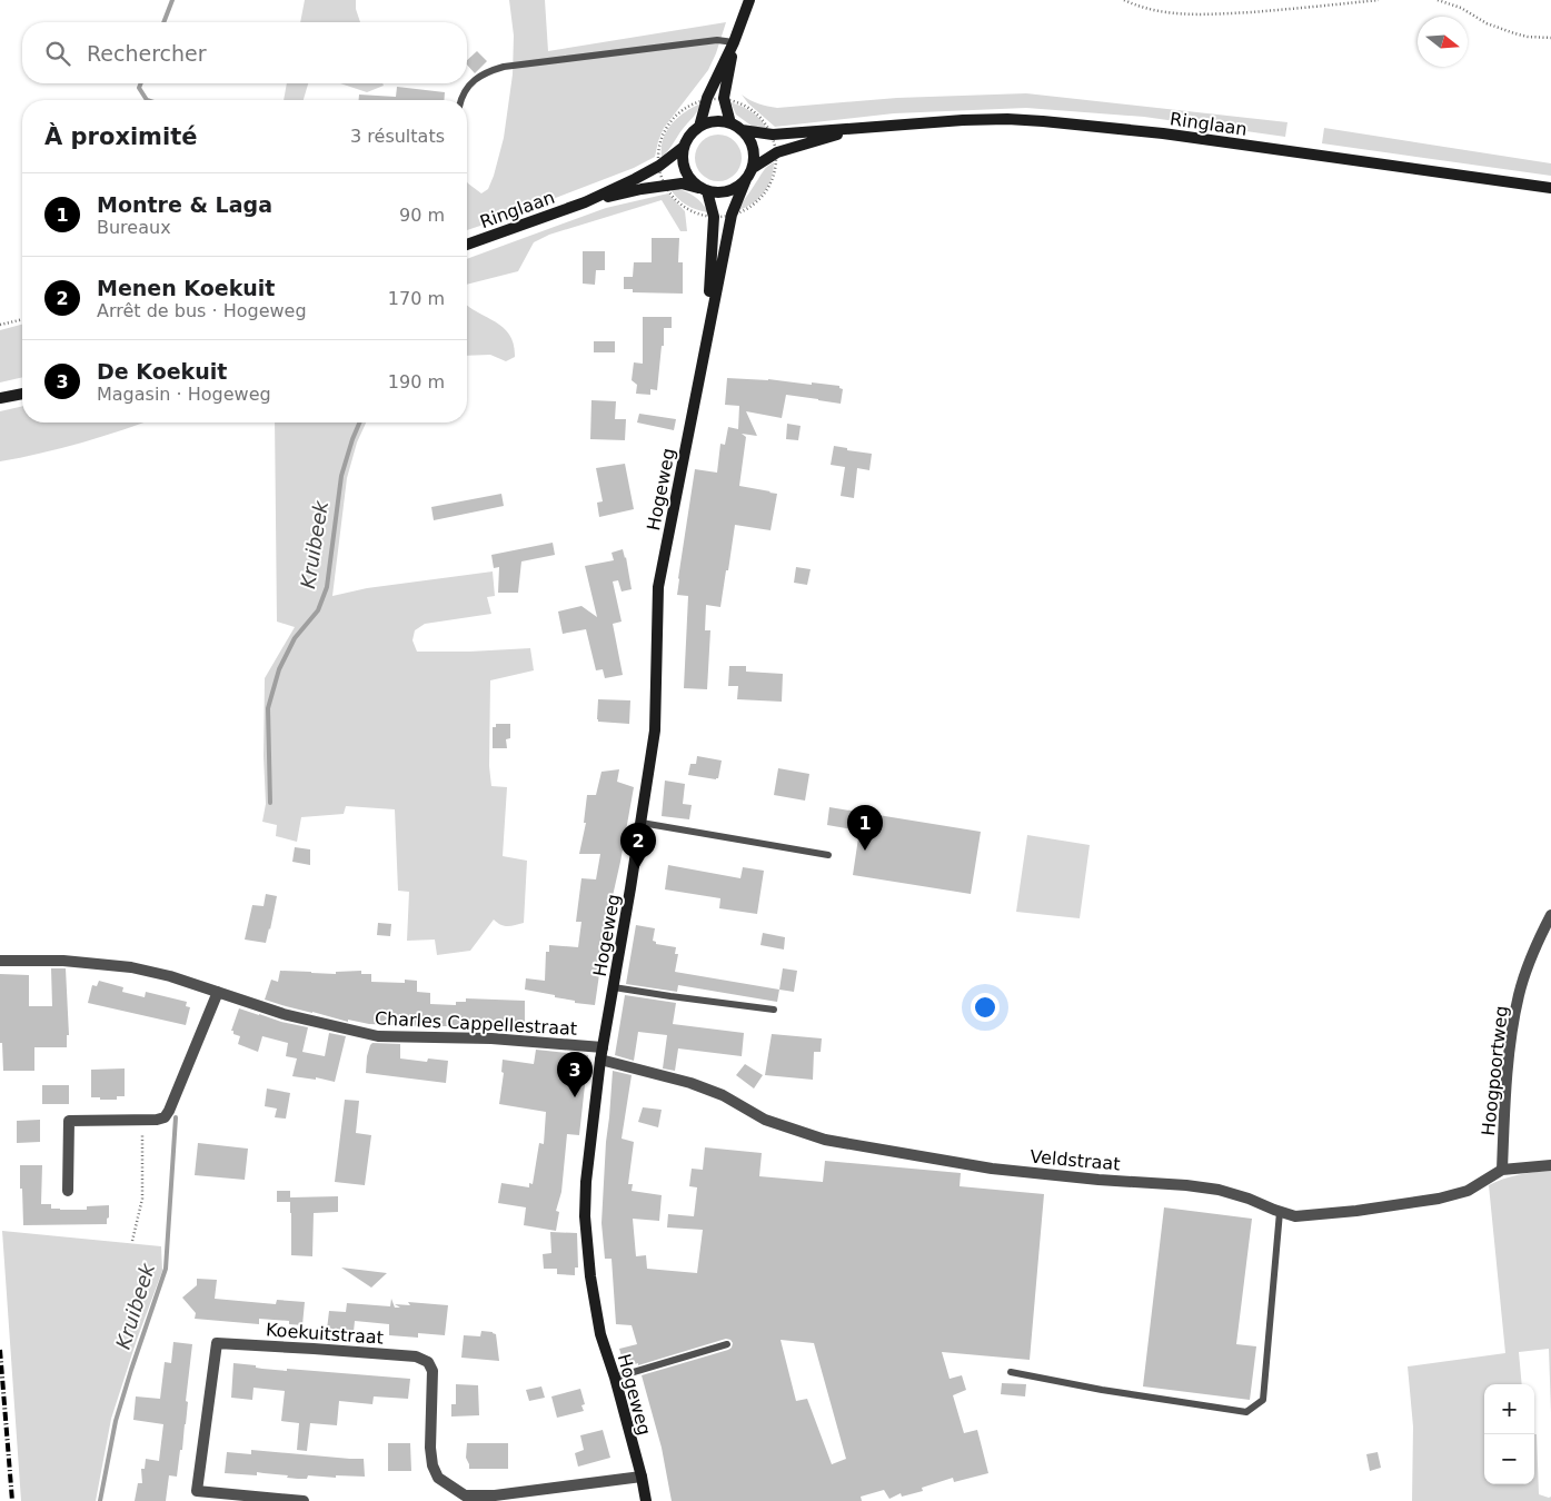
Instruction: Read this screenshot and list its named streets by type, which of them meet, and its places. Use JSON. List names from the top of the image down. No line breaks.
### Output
{"streets":{"street":["Ringlaan","Hogeweg","Charles Cappellestraat","Hoogpoortweg","Veldstraat","Koekuitstraat"]},"crossings":[["Ringlaan","Hogeweg"],["Hogeweg","Charles Cappellestraat"],["Hogeweg","Veldstraat"],["Hogeweg","Koekuitstraat"],["Hoogpoortweg","Veldstraat"]],"water":["Kruibeek"],"north":"right","page":{"search":"Rechercher","heading":["À proximité","3 résultats"],"list":[{"mark":"1","name":"Montre & Laga","note":"Bureaux","value":"90 m"},{"mark":"2","name":"Menen Koekuit","note":"Arrêt de bus · Hogeweg","value":"170 m"},{"mark":"3","name":"De Koekuit","note":"Magasin · Hogeweg","value":"190 m"}],"pins":["1","2","3"],"map_buttons":["+","−"]}}
